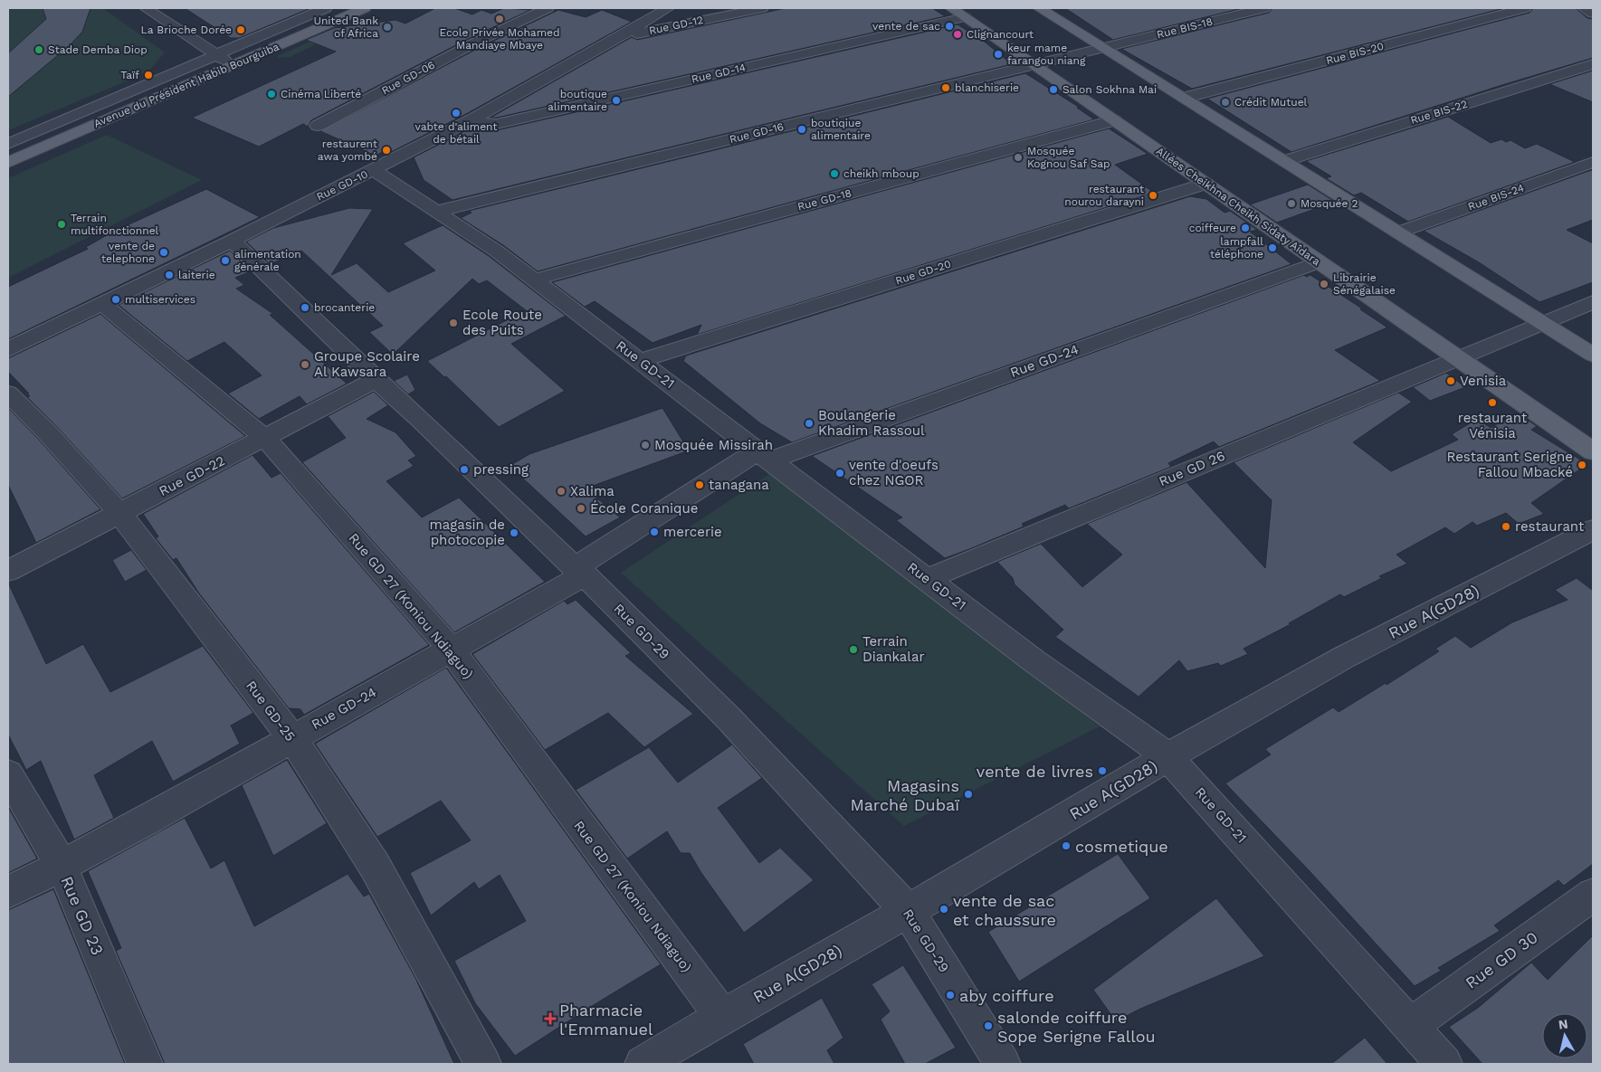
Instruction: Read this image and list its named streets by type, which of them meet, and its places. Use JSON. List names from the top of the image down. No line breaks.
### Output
{"streets":{"main road":["Avenue du Président Habib Bourguiba","Allées Cheikhna Cheikh Sidaty Aîdara"],"street":["Rue GD-12","Rue BIS-18","Rue BIS-20","Rue GD-14","Rue GD-06","Rue BIS-22","Rue GD-16","Rue GD-10","Rue BIS-24","Rue GD-18","Rue GD-20","Rue GD-24","Rue GD-21","Rue GD 26","Rue GD-22","Rue GD 27 (Koniou Ndiaguo)","Rue A(GD28)","Rue GD-29","Rue GD-25","Rue GD 23","Rue GD 30"]},"crossings":[["Rue GD-12","Rue GD-10"],["Rue BIS-18","Rue GD-16"],["Rue GD-14","Rue GD-10"],["Rue GD-14","Allées Cheikhna Cheikh Sidaty Aîdara"],["Rue GD-16","Allées Cheikhna Cheikh Sidaty Aîdara"],["Rue GD-16","Rue GD-21"],["Rue GD-10","Rue GD-21"],["Rue GD-10","Rue GD 27 (Koniou Ndiaguo)"],["Rue GD-10","Rue GD-29"],["Rue GD-18","Allées Cheikhna Cheikh Sidaty Aîdara"],["Rue GD-18","Rue GD-21"],["Allées Cheikhna Cheikh Sidaty Aîdara","Rue GD-20"],["Allées Cheikhna Cheikh Sidaty Aîdara","Rue GD-24"],["Allées Cheikhna Cheikh Sidaty Aîdara","Rue GD 26"],["Rue GD-20","Rue GD-21"],["Rue GD-24","Rue GD-21"],["Rue GD-24","Rue GD 27 (Koniou Ndiaguo)"],["Rue GD-24","Rue GD-29"],["Rue GD-24","Rue GD-25"],["Rue GD-24","Rue GD 23"],["Rue GD-21","Rue GD 26"],["Rue GD-21","Rue A(GD28)"],["Rue GD-21","Rue GD 30"],["Rue GD-22","Rue GD 27 (Koniou Ndiaguo)"],["Rue GD-22","Rue GD-29"],["Rue GD-22","Rue GD-25"],["Rue GD 27 (Koniou Ndiaguo)","Rue A(GD28)"],["Rue A(GD28)","Rue GD-29"]],"places":{"other":["Ecole Privée Mohamed Mandiaye Mbaye","vente de sac","United Bank of Africa","La Brioche Dorée","Clignancourt","Stade Demba Diop","keur mame farangou niang","Taïf","blanchiserie","Salon Sokhna Mai","Cinéma Liberté","boutique alimentaire","Crédit Mutuel","vabte d'aliment de bétail","boutiqiue alimentaire","restaurent awa yombé","Mosquée Kognou Saf Sap","cheikh mboup","restaurant nourou darayni","Mosquée 2","Terrain multifonctionnel","coiffeure","lampfall téléphone","vente de telephone","alimentation générale","laiterie","Librairie Sénégalaise","multiservices","brocanterie","Ecole Route des Puits","Groupe Scolaire Al Kawsara","Venisia","restaurant Vénisia","Boulangerie Khadim Rassoul","Mosquée Missirah","Restaurant Serigne Fallou Mbacké","pressing","vente d'oeufs chez NGOR","tanagana","Xalima","École Coranique","restaurant","mercerie","magasin de photocopie","Terrain Diankalar","vente de livres","Magasins Marché Dubaï","cosmetique","vente de sac et chaussure","aby coiffure","salonde coiffure Sope Serigne Fallou"],"health":["Pharmacie l'Emmanuel"]},"north":"top"}
